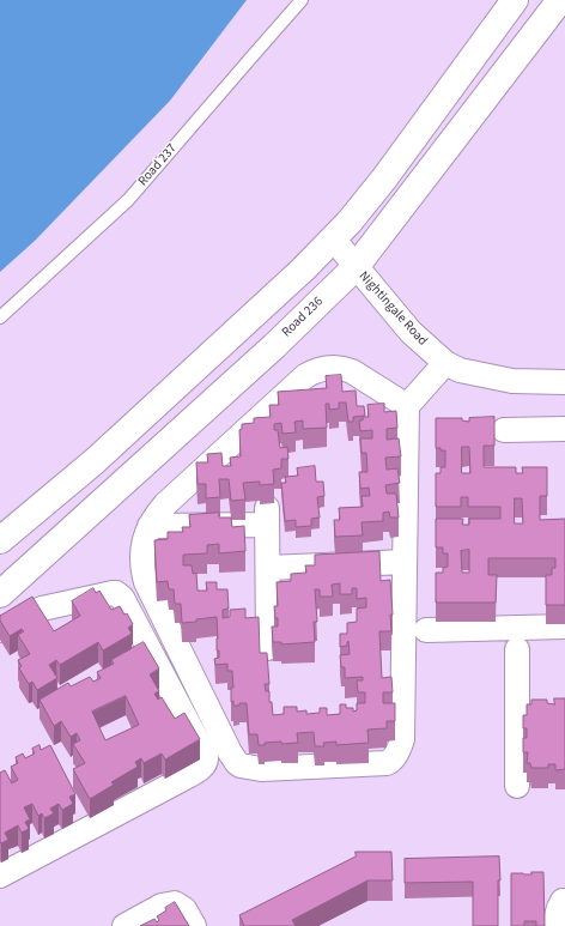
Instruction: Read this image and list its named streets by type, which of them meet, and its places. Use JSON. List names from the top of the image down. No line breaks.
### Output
{"streets":{"street":["Nightingale Road","Road 236"],"lane":["Road 237"]},"crossings":[["Nightingale Road","Road 236"]]}
